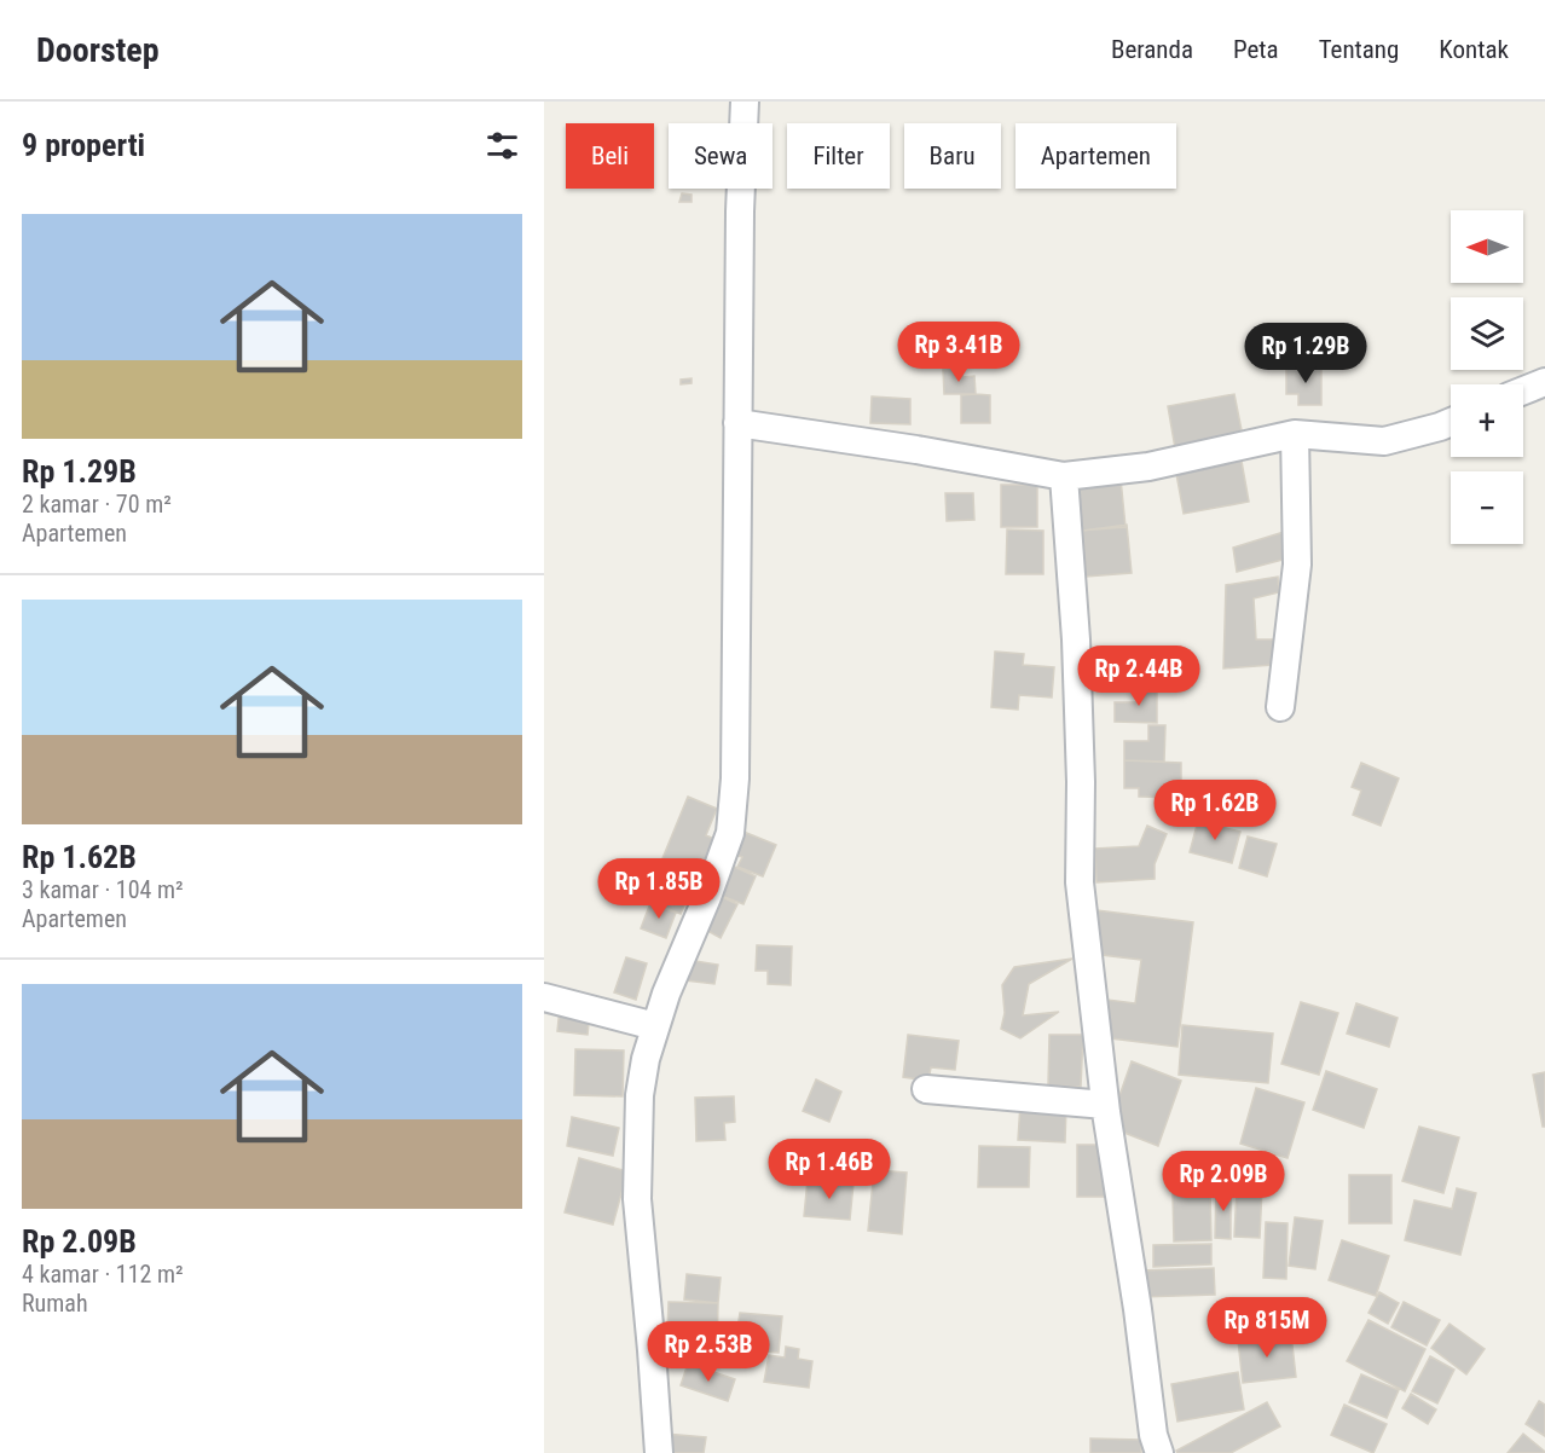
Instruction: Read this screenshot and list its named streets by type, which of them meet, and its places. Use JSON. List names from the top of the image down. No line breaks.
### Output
{"north":"left","page":{"header":"Doorstep","nav":["Beranda","Peta","Tentang","Kontak"],"heading":"9 properti","chip":["Beli","Sewa","Filter","Baru","Apartemen"],"list":[{"name":"Rp 1.29B","note":"2 kamar · 70 m² · Apartemen"},{"name":"Rp 1.62B","note":"3 kamar · 104 m² · Apartemen"},{"name":"Rp 2.09B","note":"4 kamar · 112 m² · Rumah"}],"map_buttons":["+","−"],"price":["Rp 3.41B","Rp 1.29B","Rp 2.44B","Rp 1.62B","Rp 1.85B","Rp 1.46B","Rp 2.09B","Rp 815M","Rp 2.53B"]}}
